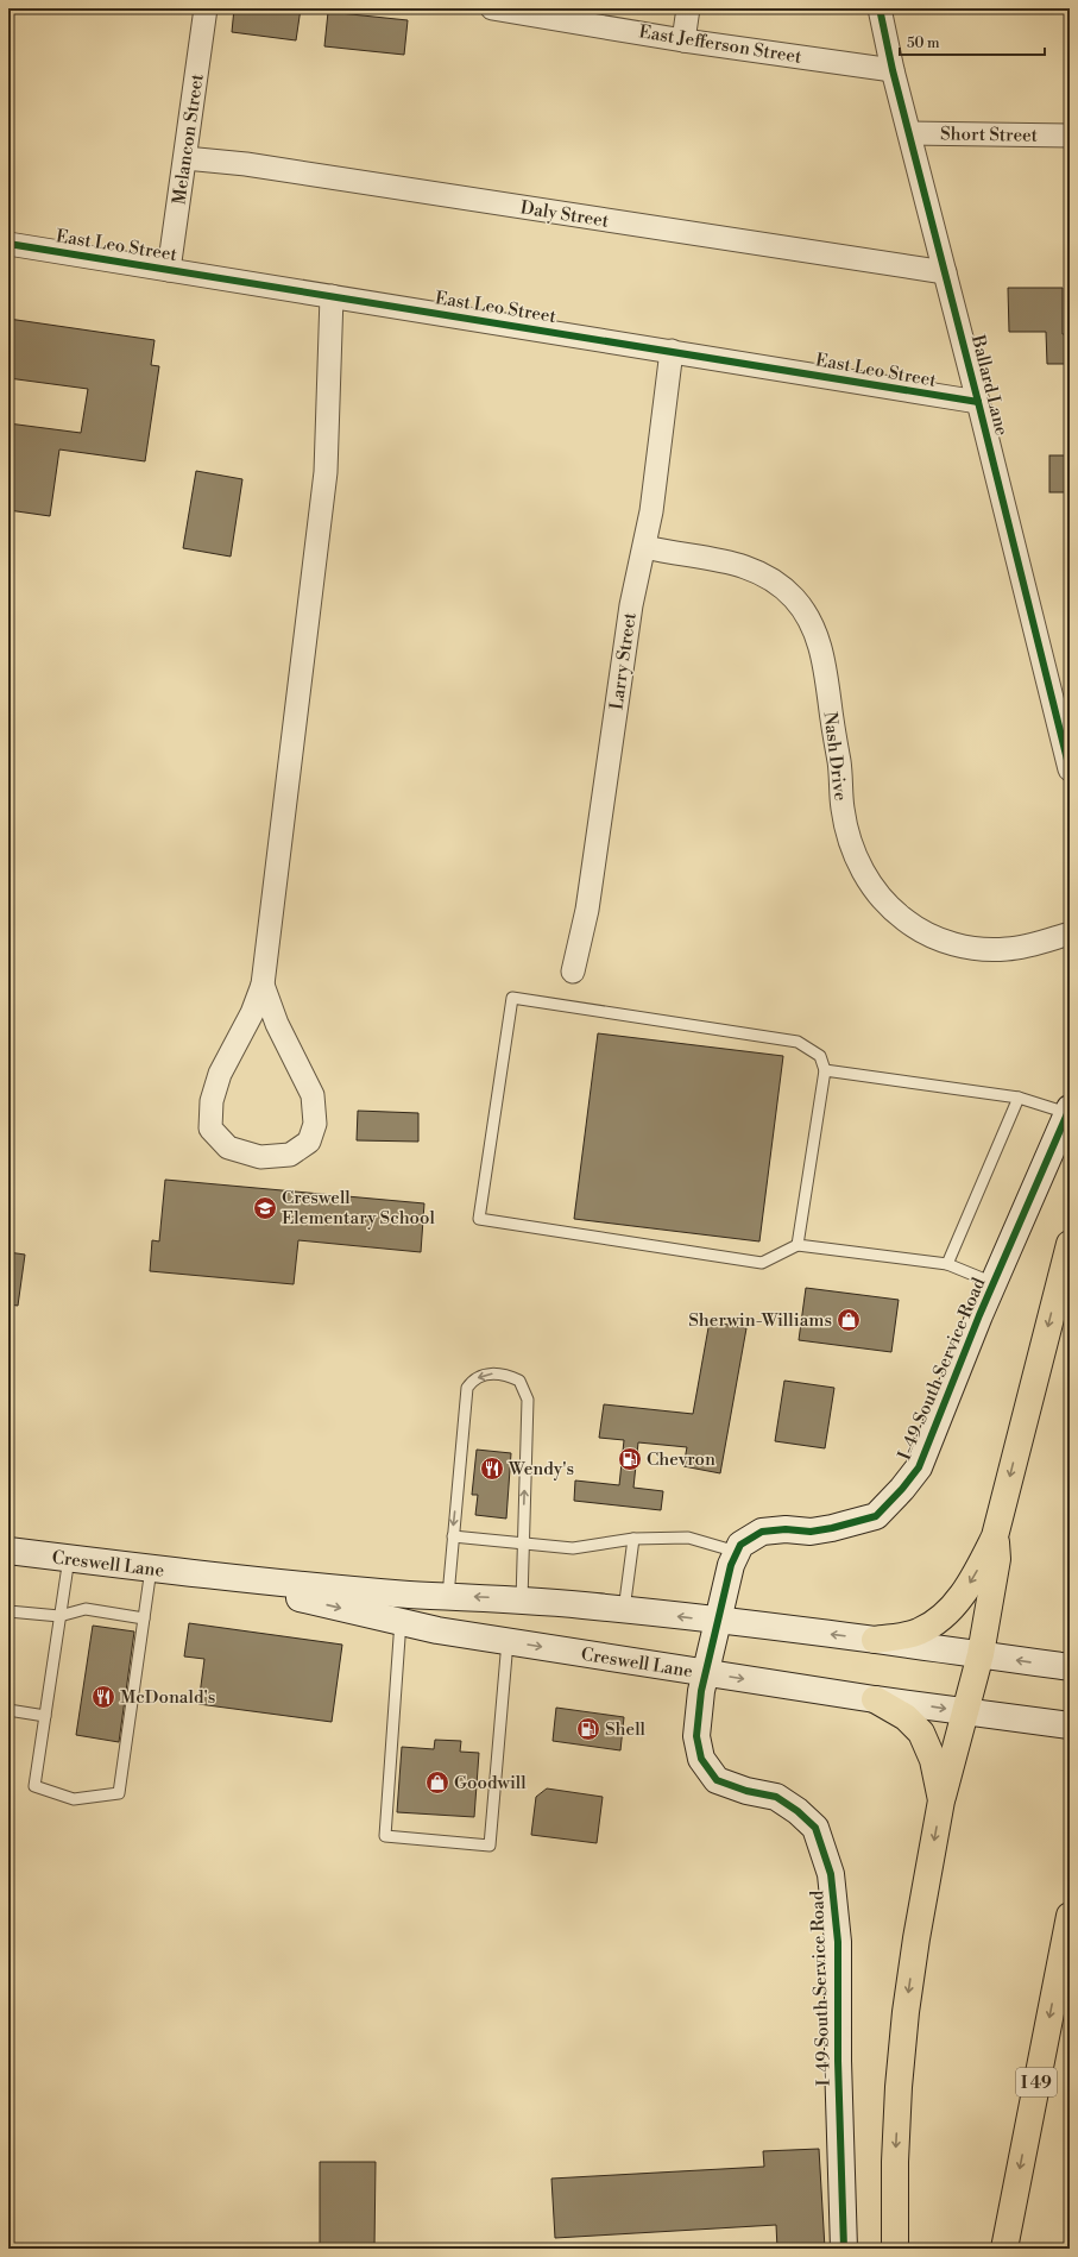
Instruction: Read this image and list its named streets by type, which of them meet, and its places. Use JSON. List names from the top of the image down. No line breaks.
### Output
{"streets":{"highway":["I 49"],"main road":["I-49 South Service Road","Creswell Lane"],"street":["East Jefferson Street","Short Street","Melancon Street","Daly Street","East Leo Street","Ballard Lane","Larry Street","Nash Drive"]},"crossings":[["East Jefferson Street","Ballard Lane"],["Short Street","Ballard Lane"],["Melancon Street","Daly Street"],["Melancon Street","East Leo Street"],["Daly Street","Ballard Lane"],["East Leo Street","Ballard Lane"],["East Leo Street","Larry Street"],["Larry Street","Nash Drive"],["I-49 South Service Road","Creswell Lane"]],"places":{"school or university":["Creswell Elementary School"],"shop":["Sherwin-Williams","Goodwill"],"fuel station":["Chevron","Shell"],"restaurant":["Wendy's","McDonald's"]},"scale_bar":"50 m"}
